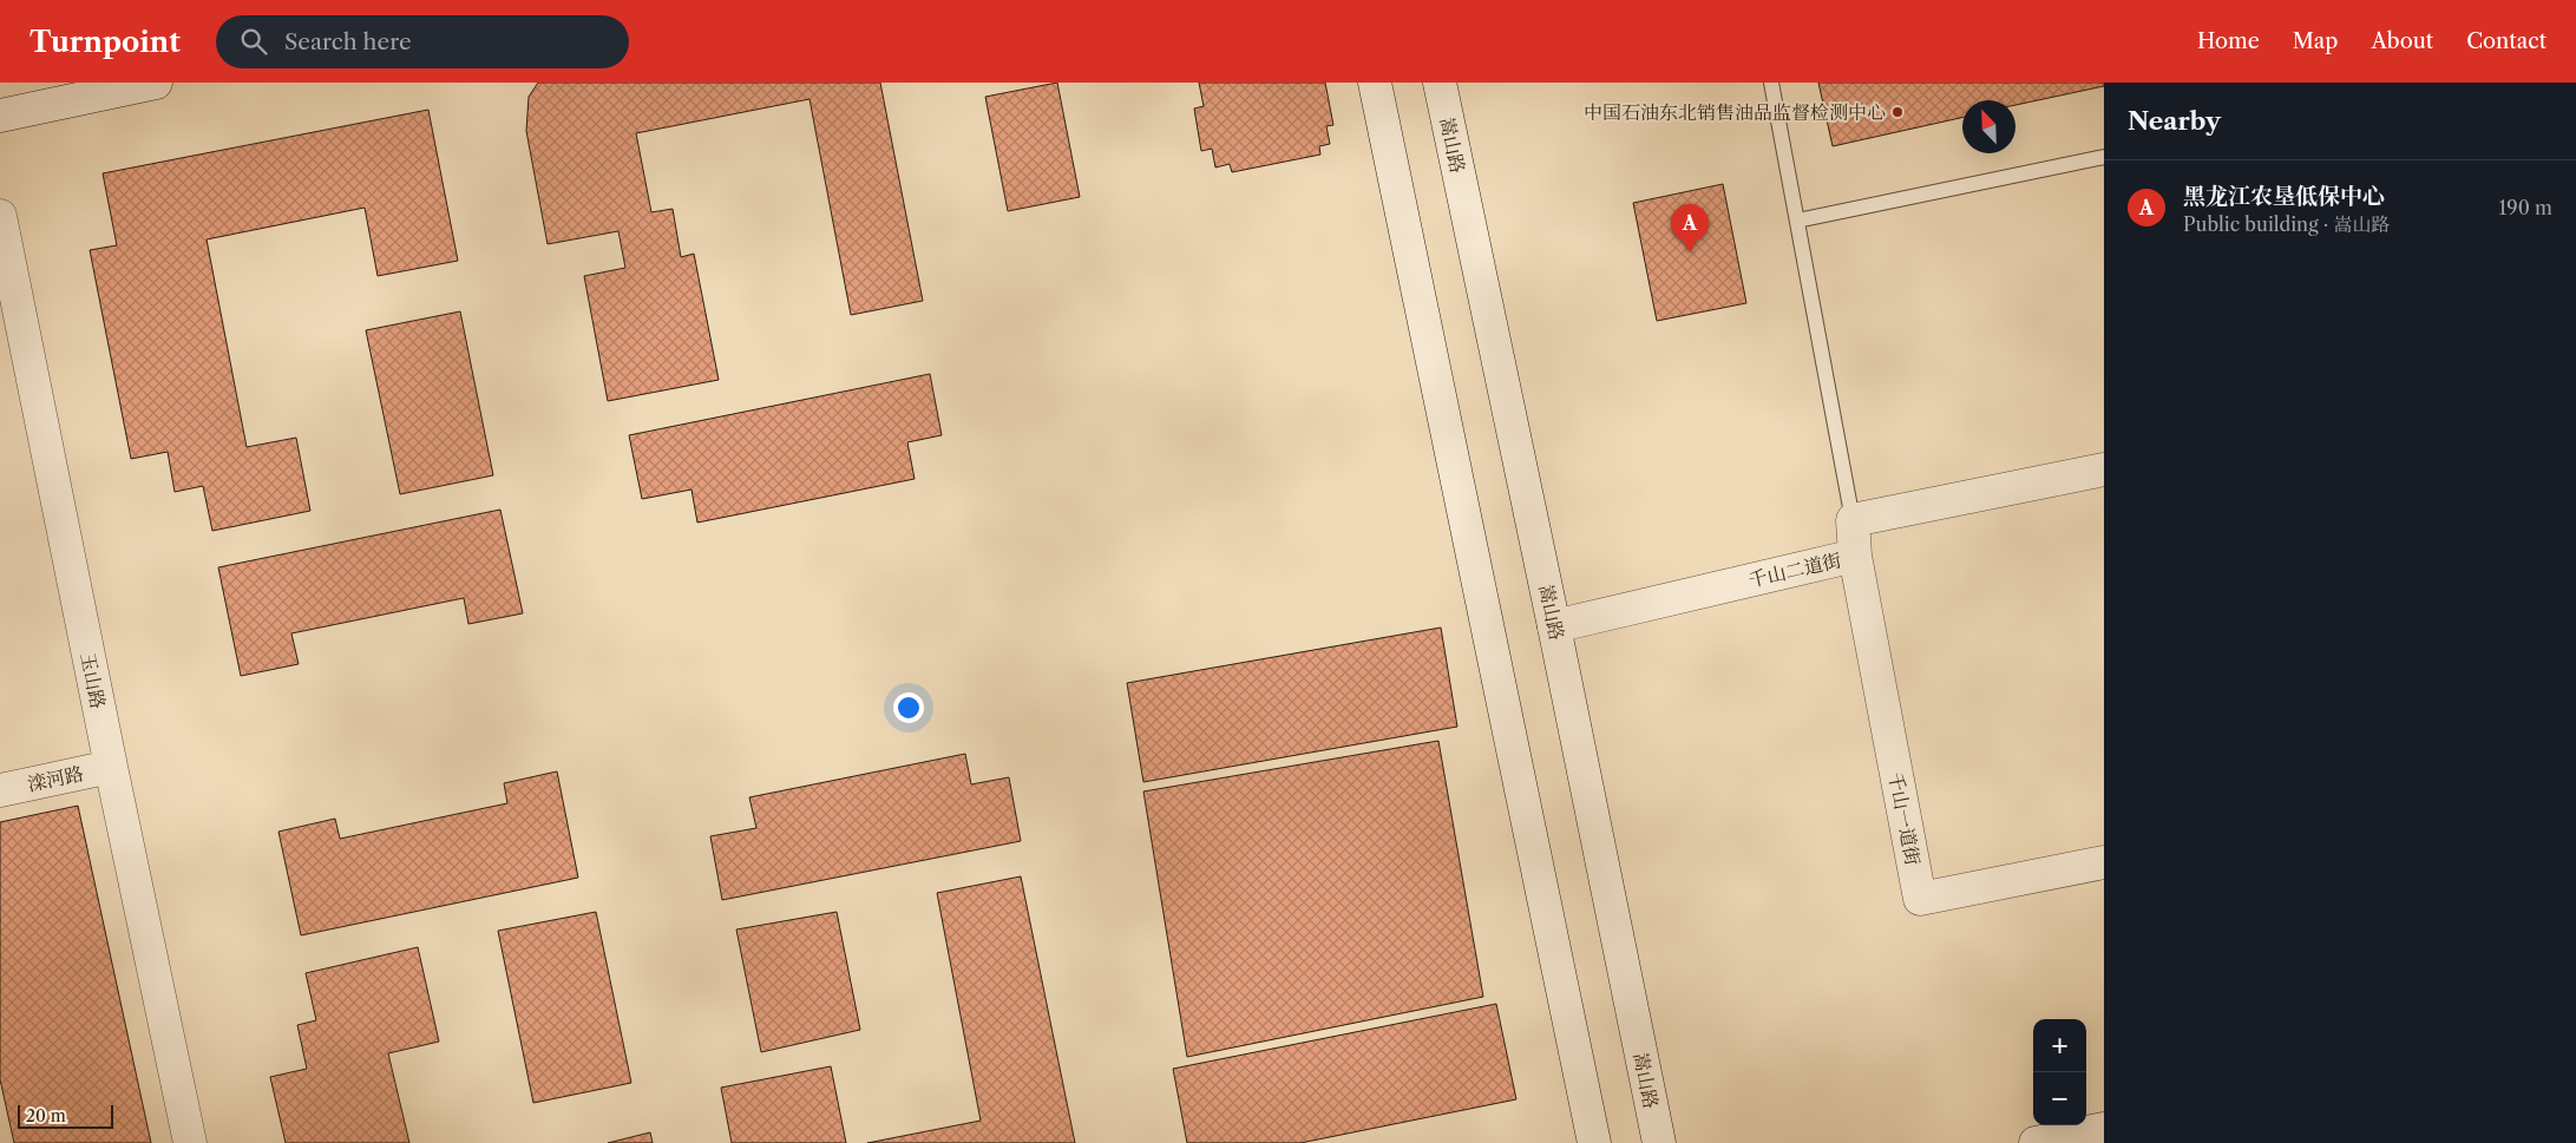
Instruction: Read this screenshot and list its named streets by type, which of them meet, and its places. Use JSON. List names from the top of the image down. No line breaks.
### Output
{"streets":{"main road":["嵩山路","千山二道街","玉山路","滦河路","千山一道街"]},"crossings":[["嵩山路","千山二道街"],["千山二道街","千山一道街"],["玉山路","滦河路"]],"places":["中国石油东北销售油品监督检测中心"],"scale_bar":"20 m","north":"top left","page":{"header":"Turnpoint","search":"Search here","nav":["Home","Map","About","Contact"],"heading":"Nearby","list":[{"mark":"A","name":"黑龙江农垦低保中心","note":"Public building · 嵩山路","value":"190 m"}],"pins":"A","map_buttons":["+","−"],"scale":"20 m"}}
